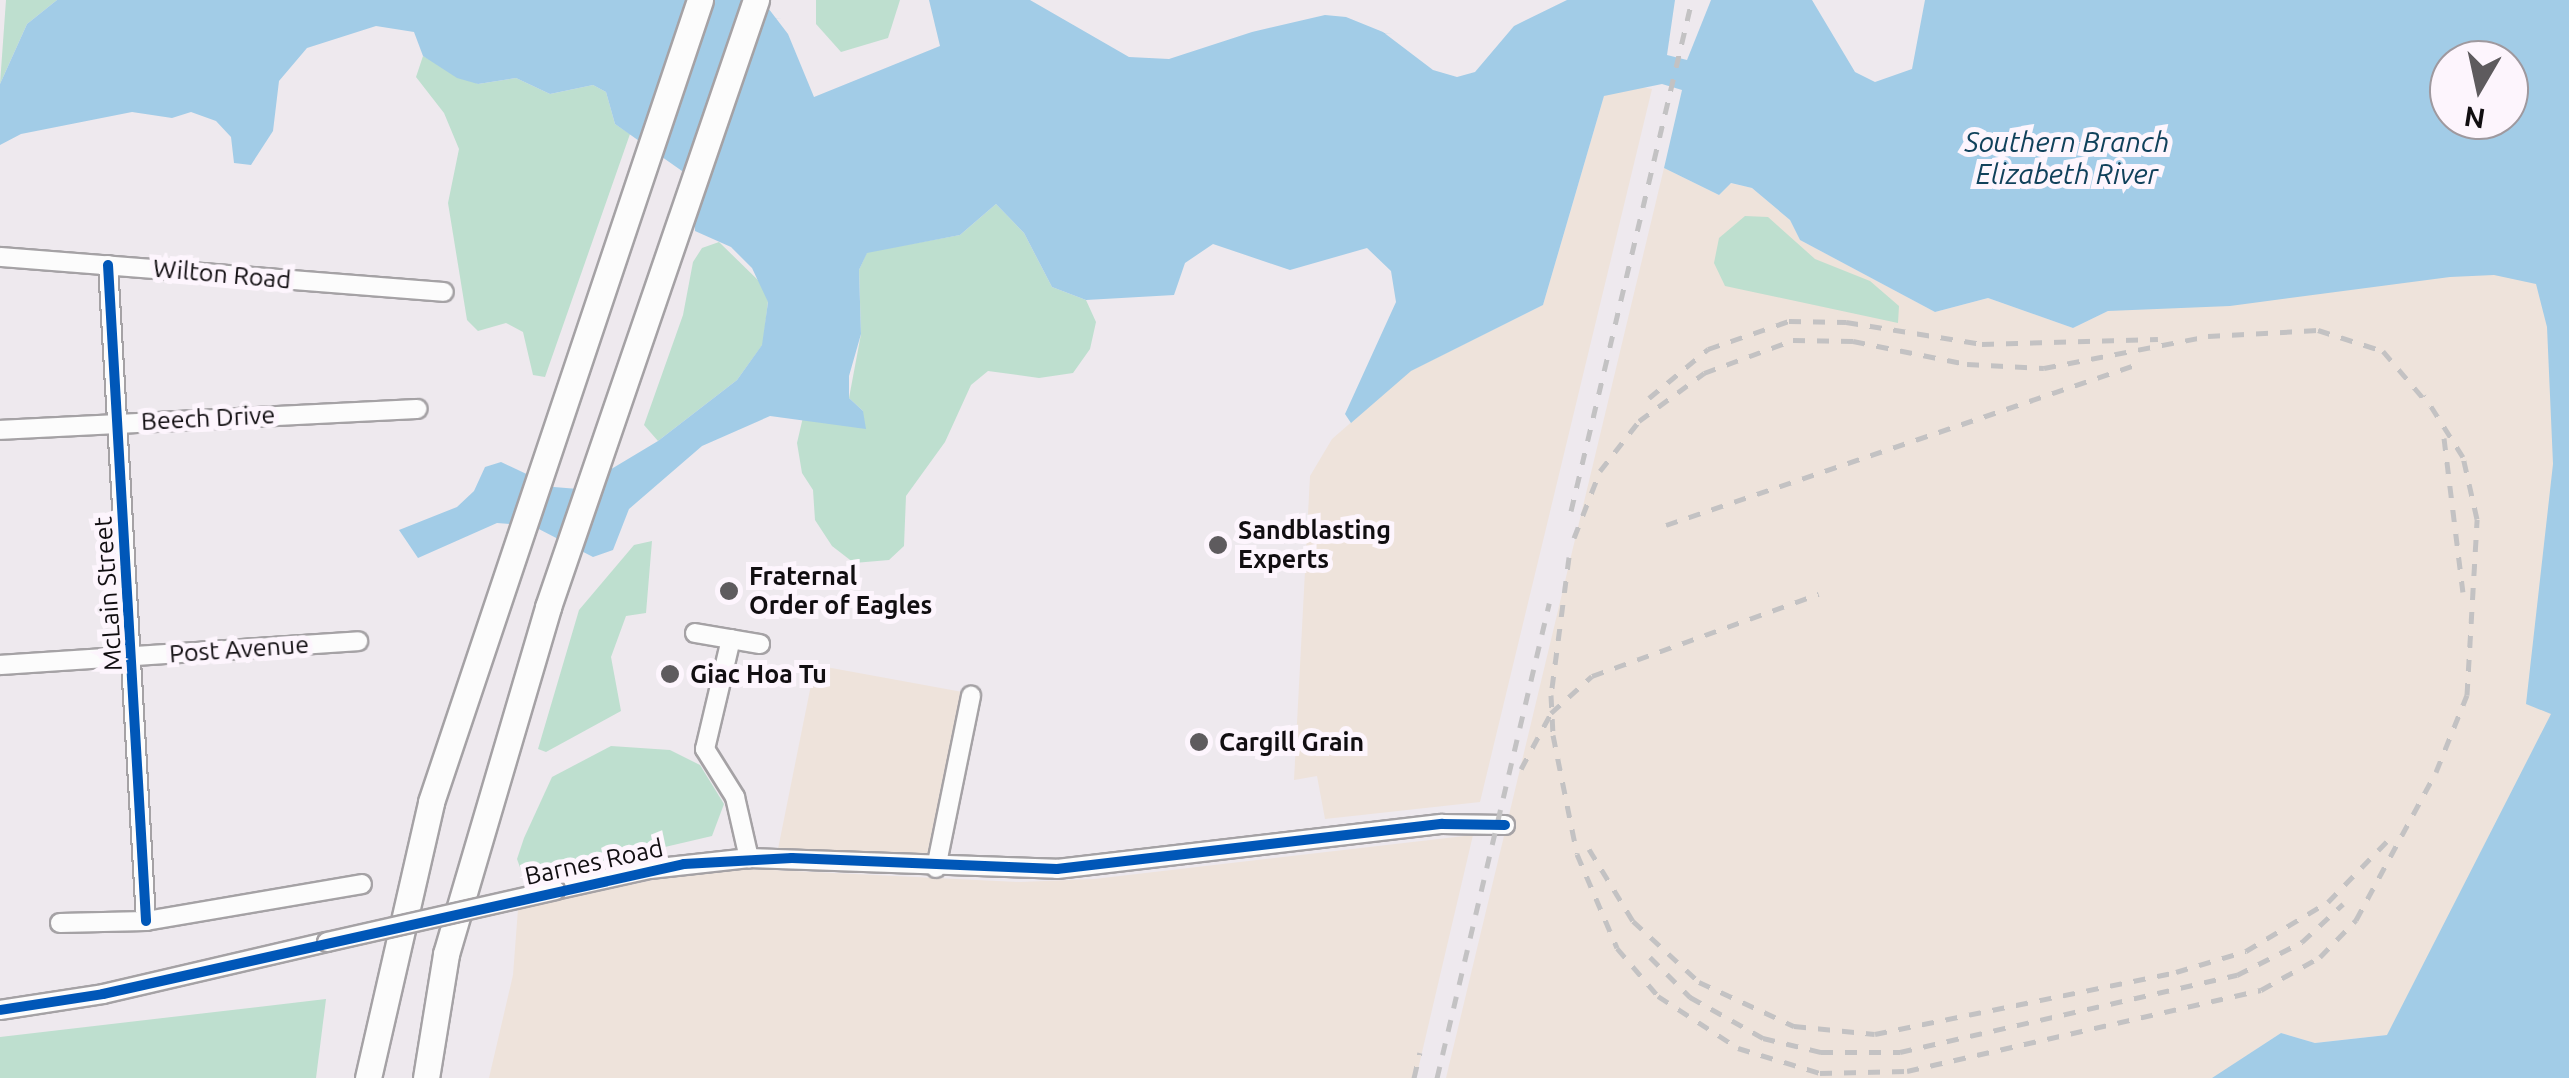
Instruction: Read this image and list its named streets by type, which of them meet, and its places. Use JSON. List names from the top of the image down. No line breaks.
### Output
{"streets":{"street":["Wilton Road","Beech Drive","McLain Street","Post Avenue","Barnes Road"]},"crossings":[["Wilton Road","McLain Street"],["Beech Drive","McLain Street"],["McLain Street","Post Avenue"]],"water":["Southern Branch Elizabeth River"],"places":["Sandblasting Experts","Fraternal Order of Eagles","Giac Hoa Tu","Cargill Grain"],"north":"bottom"}
